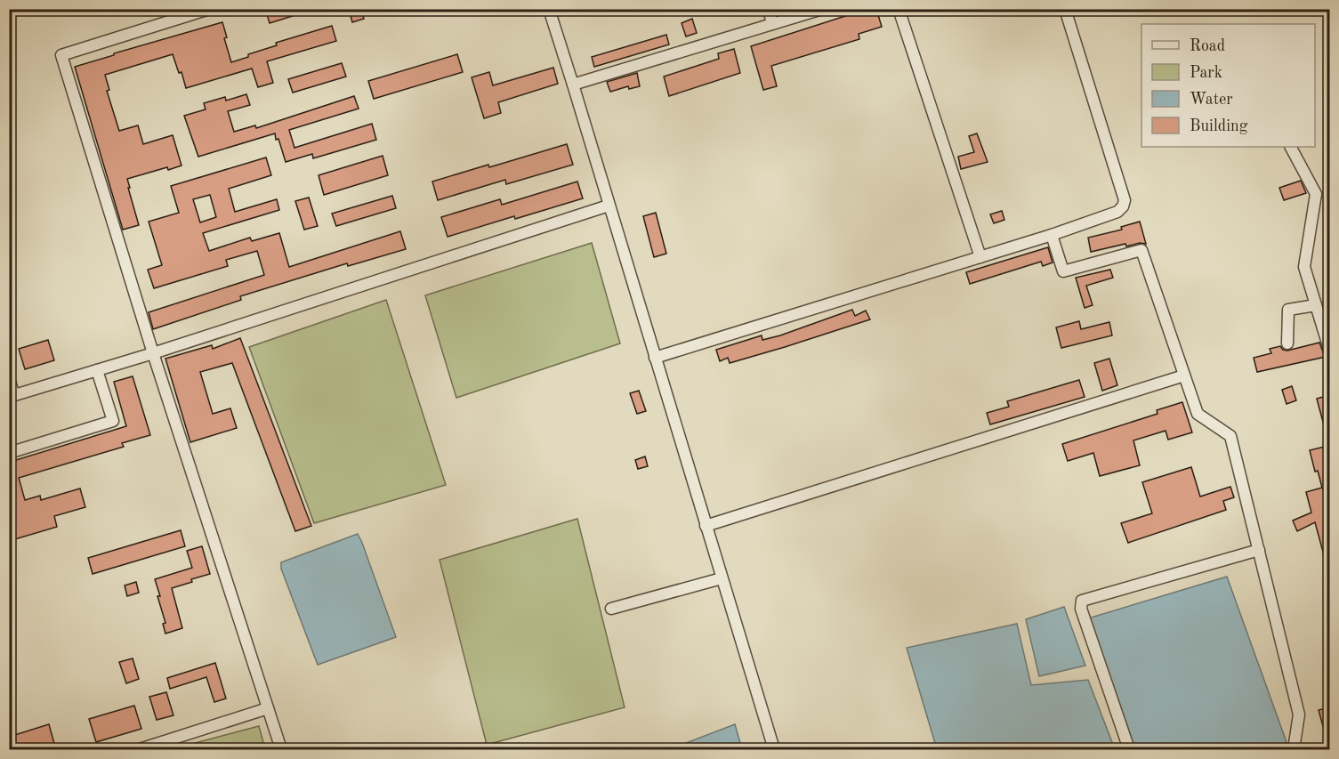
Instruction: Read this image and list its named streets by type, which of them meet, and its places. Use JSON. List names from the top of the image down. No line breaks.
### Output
{"legend":["Road","Park","Water","Building"]}
